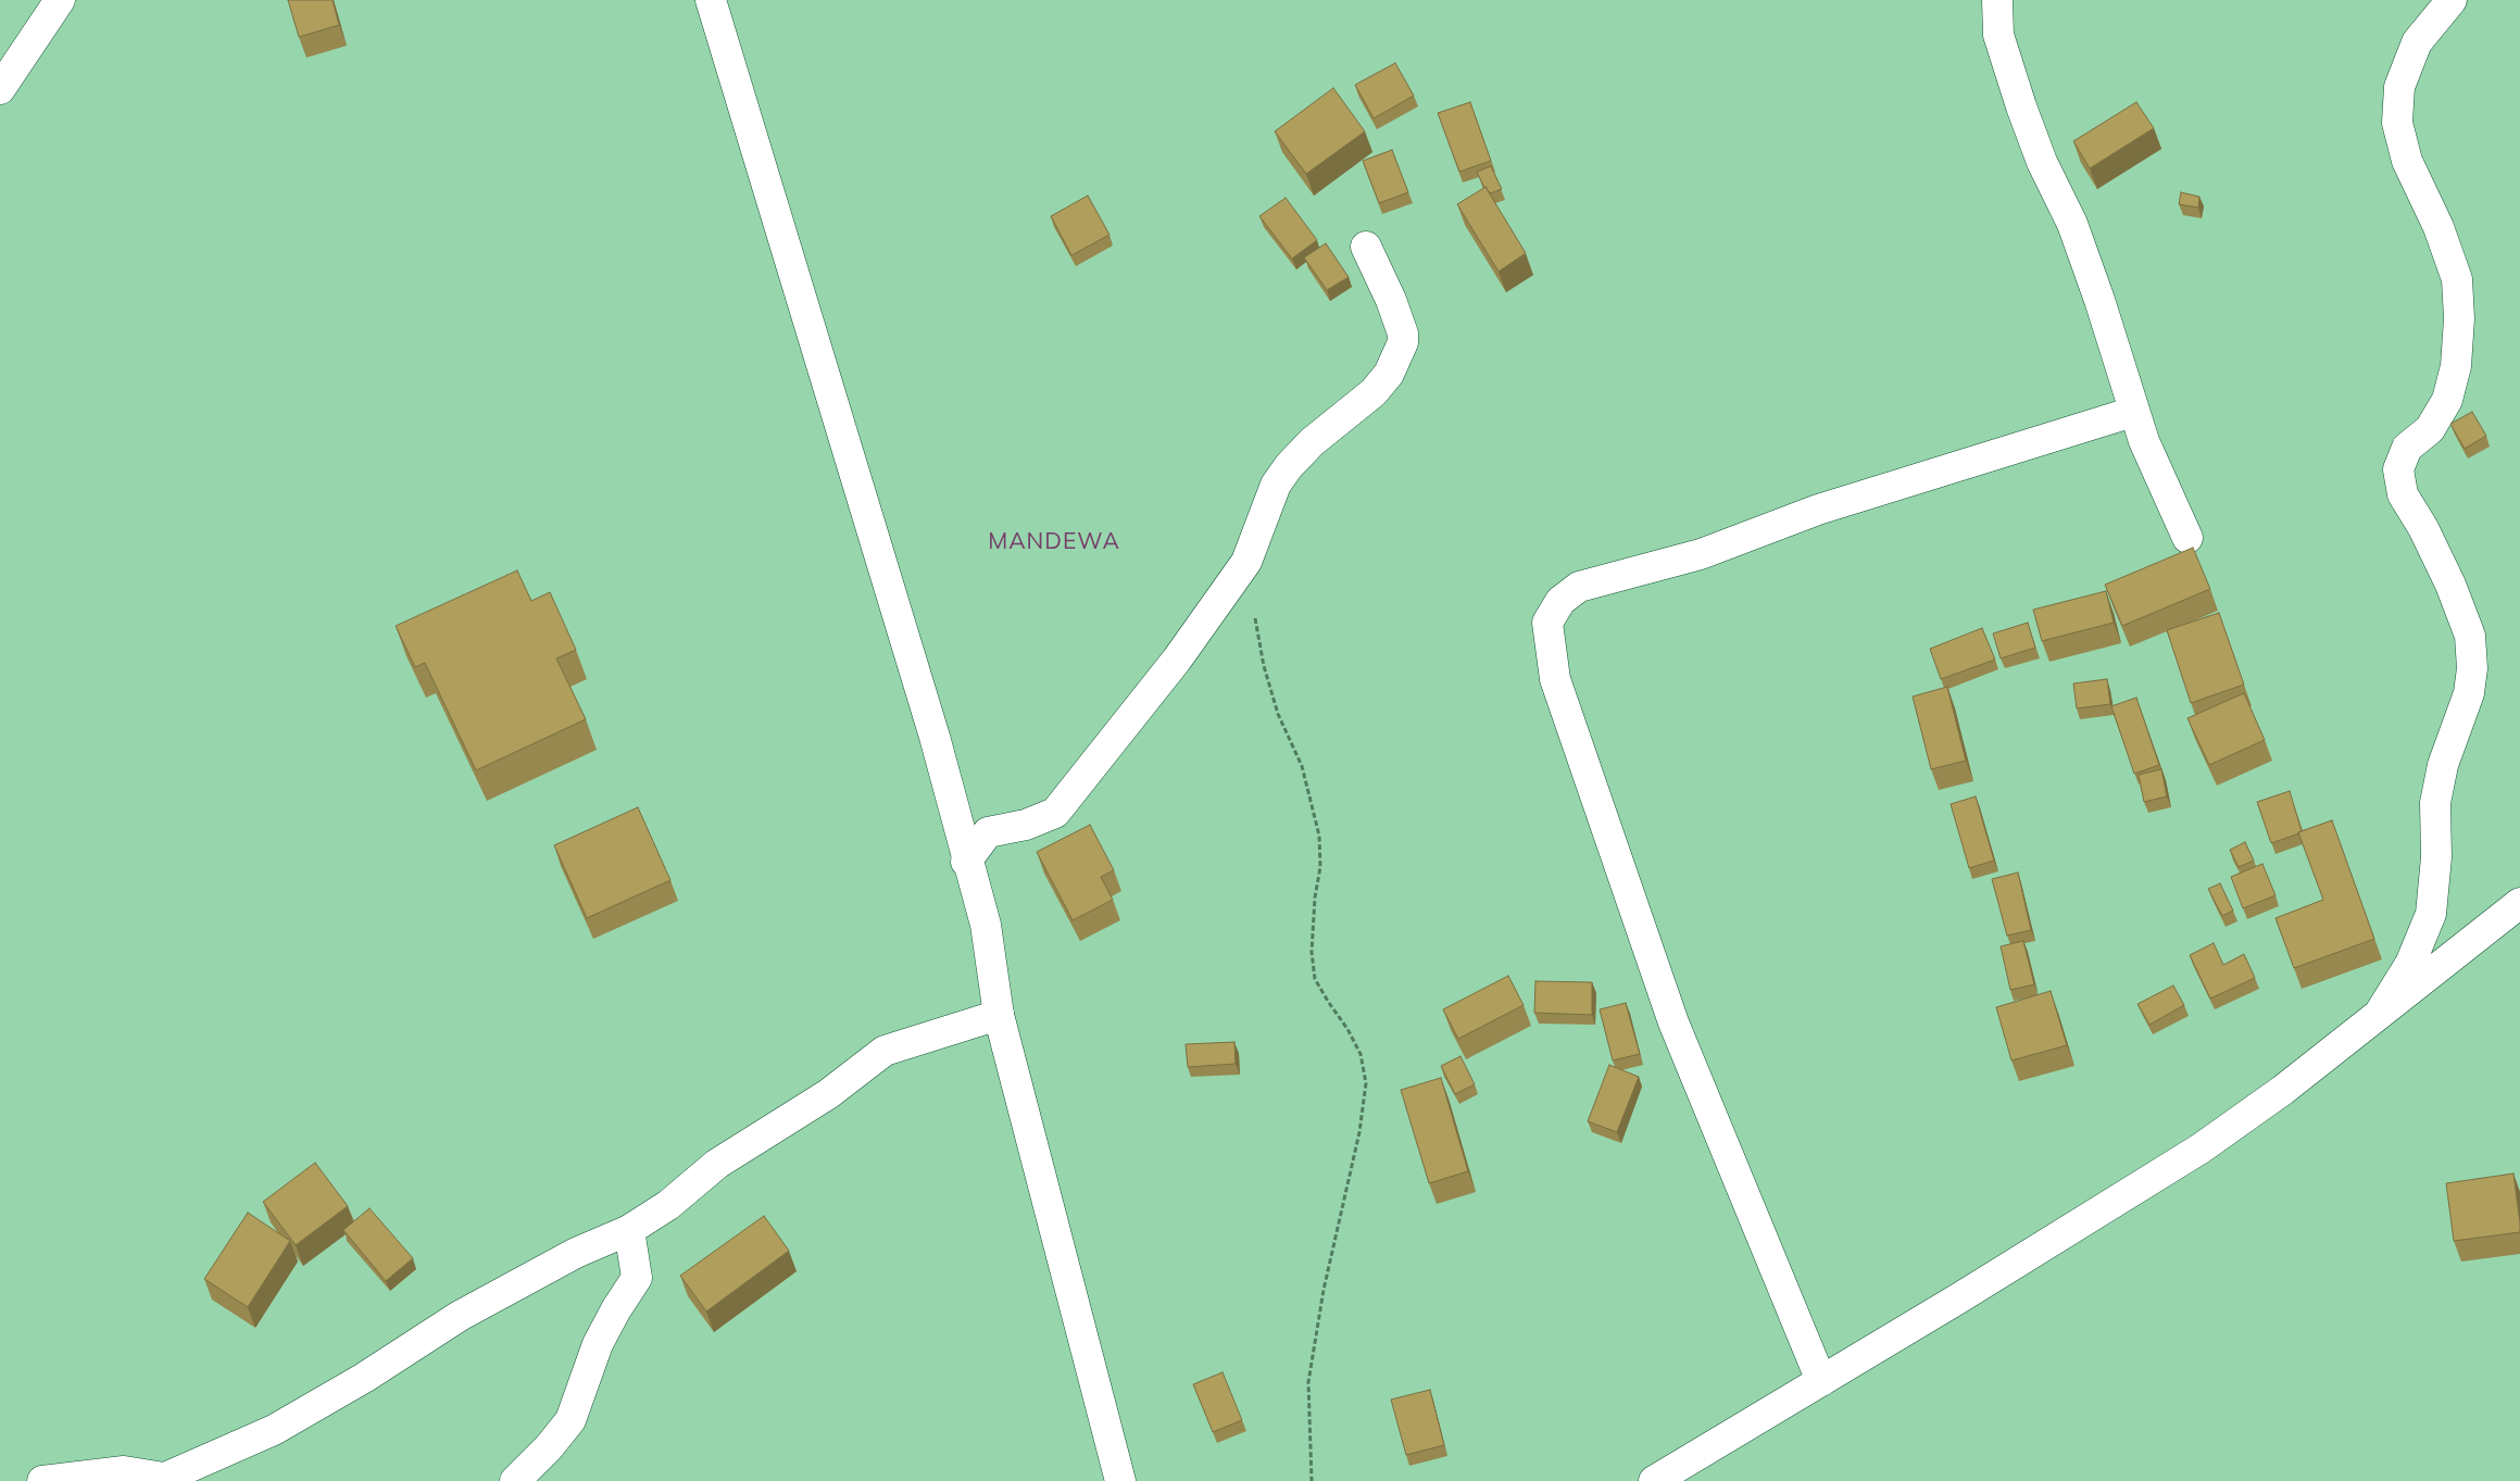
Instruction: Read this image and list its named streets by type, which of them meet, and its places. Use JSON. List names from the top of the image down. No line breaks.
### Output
{"districts":["MANDEWA"]}
